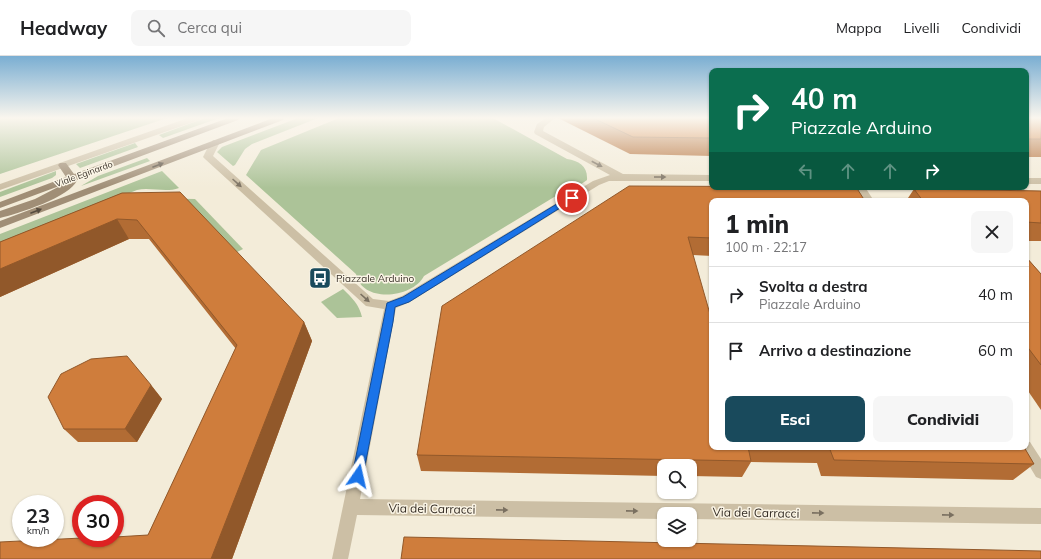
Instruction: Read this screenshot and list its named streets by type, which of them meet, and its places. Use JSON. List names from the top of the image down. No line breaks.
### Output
{"streets":{"main road":["Viale Eginardo"],"street":["Via dei Carracci"]},"one_way":["Via dei Carracci"],"places":{"bus stop":["Piazzale Arduino"]},"page":{"header":"Headway","search":"Cerca qui","nav":["Mappa","Livelli","Condividi"],"turn":["40 m","Piazzale Arduino"],"heading":["1 min","100 m · 22:17"],"list":[{"name":"Svolta a destra","note":"Piazzale Arduino","value":"40 m"},{"name":"Arrivo a destinazione","value":"60 m"}],"buttons":["Esci","Condividi"],"speed":"23 km/h","limit":"30"}}
